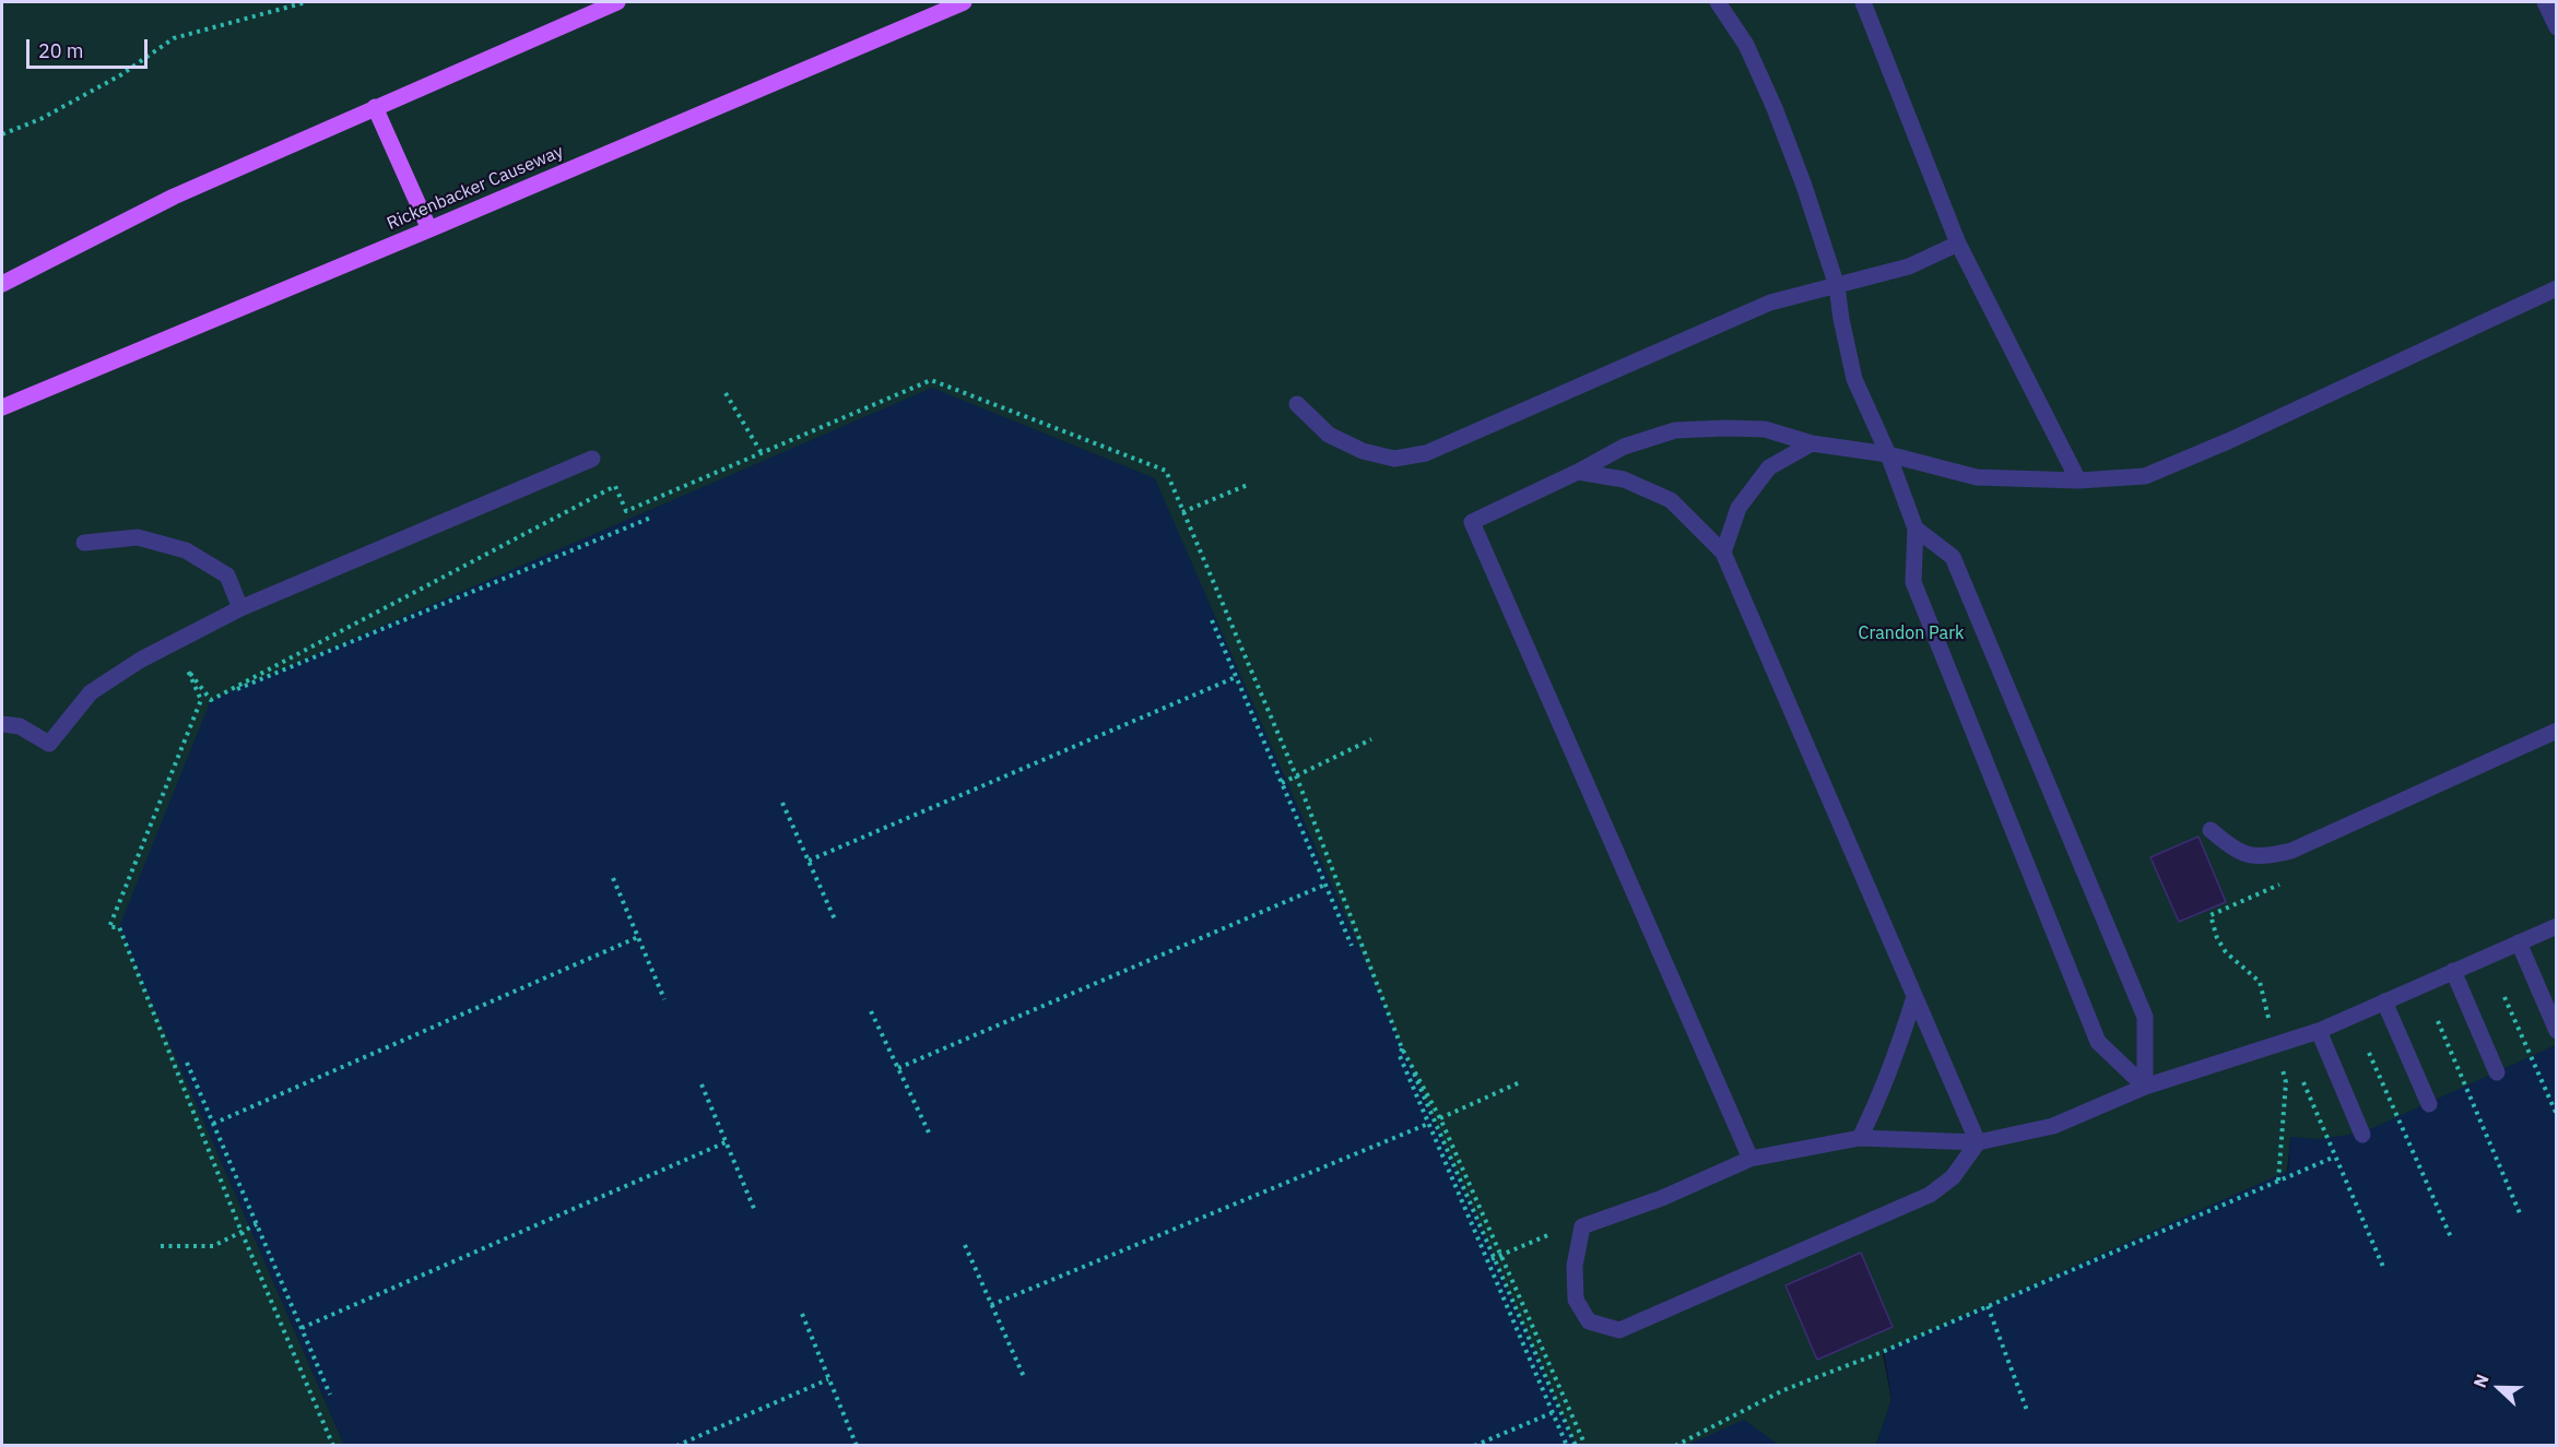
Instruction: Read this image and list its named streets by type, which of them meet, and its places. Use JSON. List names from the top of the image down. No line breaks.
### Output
{"streets":{"main road":["Rickenbacker Causeway"]},"parks":["Crandon Park"],"scale_bar":"20 m","north":"left"}
